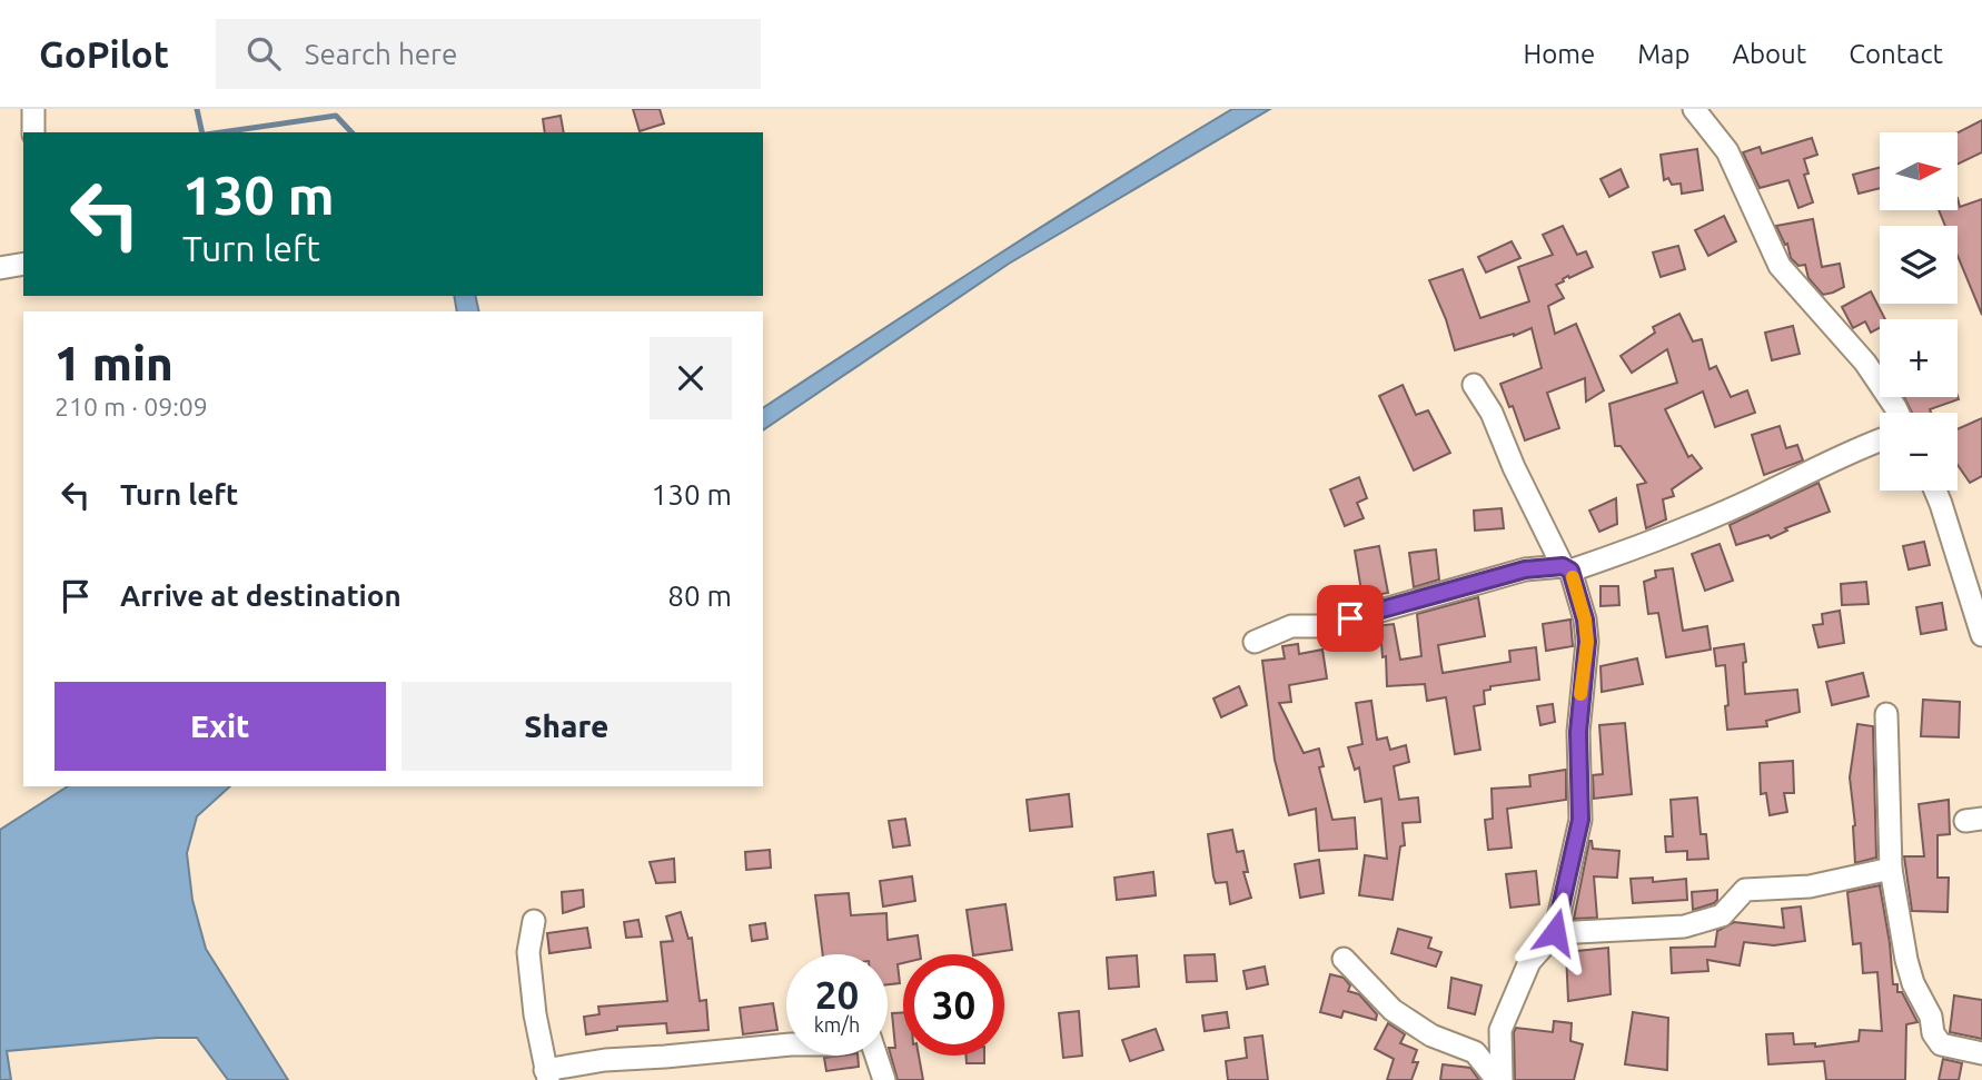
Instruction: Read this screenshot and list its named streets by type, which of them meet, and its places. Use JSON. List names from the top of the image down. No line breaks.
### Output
{"north":"right","page":{"header":"GoPilot","search":"Search here","nav":["Home","Map","About","Contact"],"map_buttons":["+","−"],"turn":["130 m","Turn left"],"heading":["1 min","210 m · 09:09"],"list":[{"name":"Turn left","value":"130 m"},{"name":"Arrive at destination","value":"80 m"}],"buttons":["Exit","Share"],"speed":"20 km/h","limit":"30"}}
